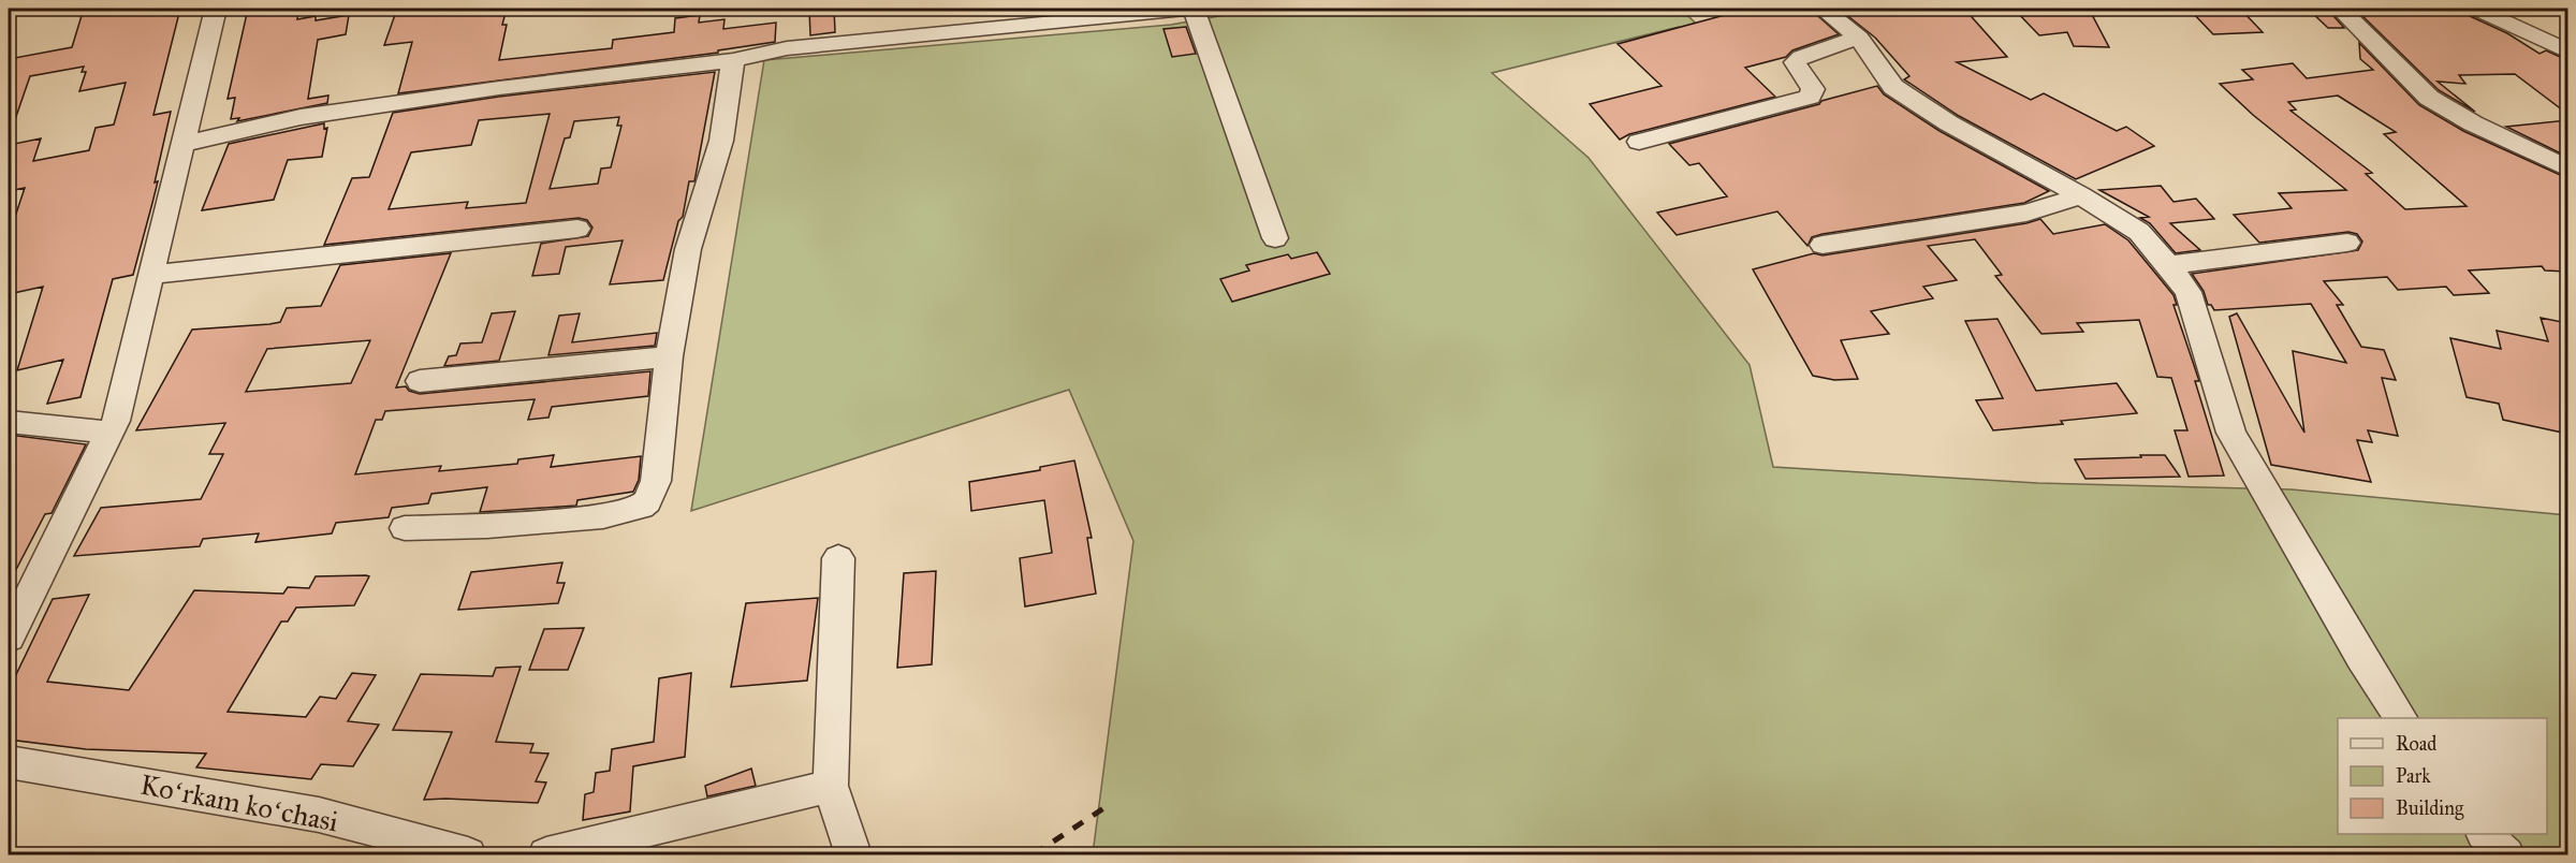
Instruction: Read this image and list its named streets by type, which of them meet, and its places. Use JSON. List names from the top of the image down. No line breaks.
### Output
{"streets":{"street":["Koʻrkam koʻchasi"]},"legend":["Road","Park","Building"]}
